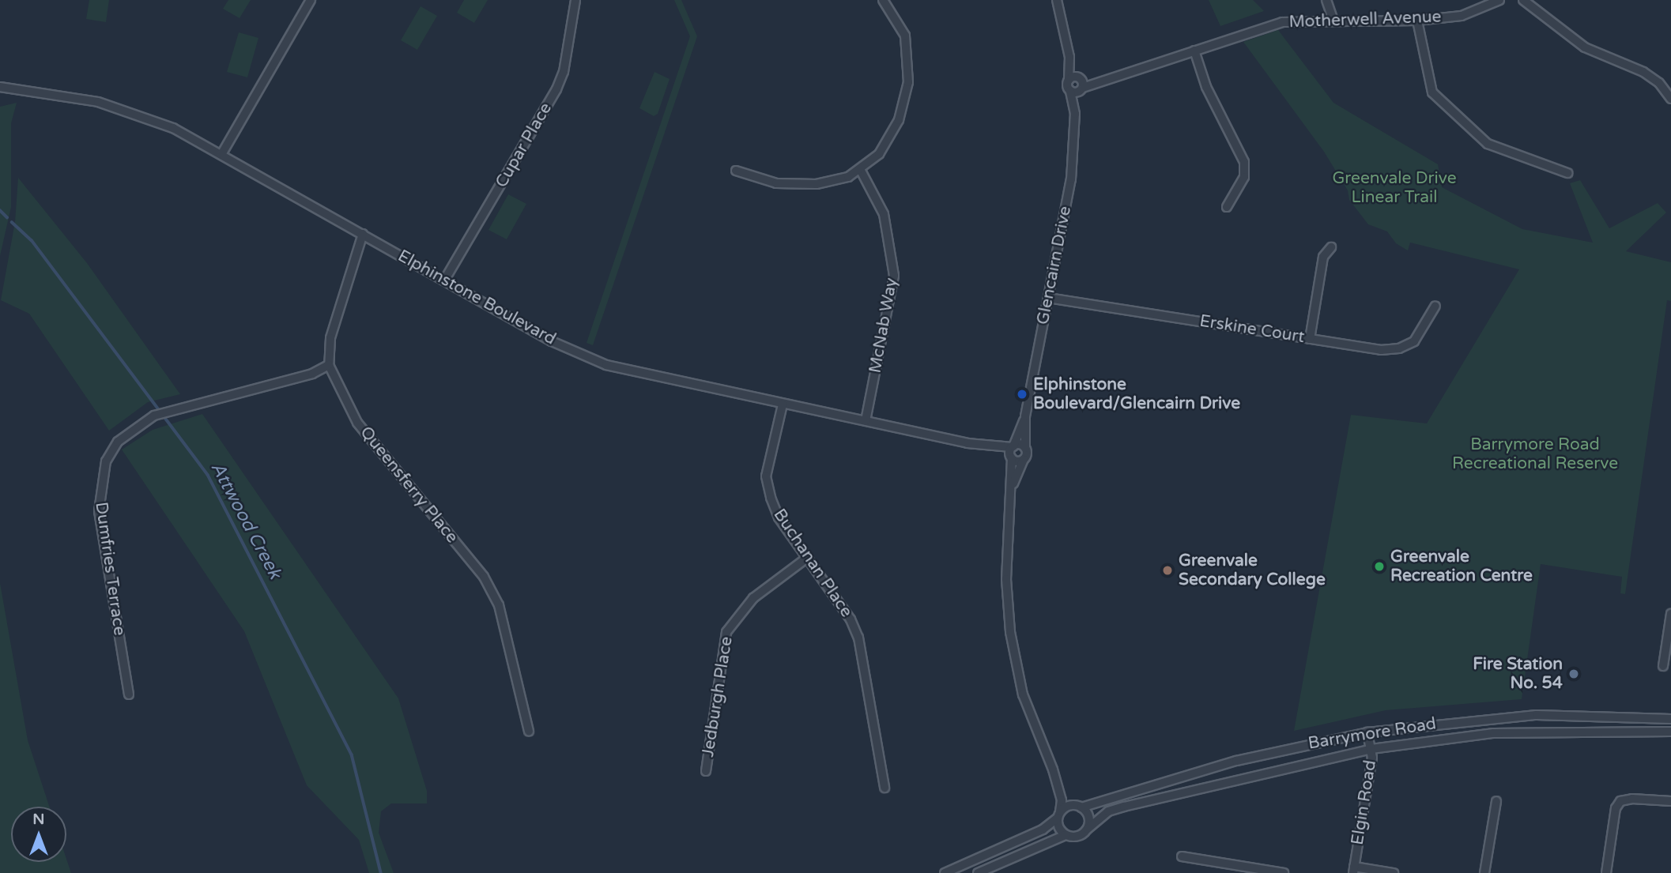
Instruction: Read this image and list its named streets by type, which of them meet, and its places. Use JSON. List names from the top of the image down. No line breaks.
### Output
{"streets":{"street":["Motherwell Avenue","Cupar Place","Glencairn Drive","Elphinstone Boulevard","McNab Way","Erskine Court","Queensferry Place","Buchanan Place","Dumfries Terrace","Jedburgh Place","Barrymore Road","Elgin Road"]},"crossings":[["Motherwell Avenue","Glencairn Drive"],["Cupar Place","Elphinstone Boulevard"],["Glencairn Drive","Elphinstone Boulevard"],["Glencairn Drive","Erskine Court"],["Glencairn Drive","Barrymore Road"],["Elphinstone Boulevard","McNab Way"],["Elphinstone Boulevard","Queensferry Place"],["Elphinstone Boulevard","Buchanan Place"],["Queensferry Place","Dumfries Terrace"],["Buchanan Place","Jedburgh Place"],["Barrymore Road","Elgin Road"]],"water":["Attwood Creek"],"parks":["Greenvale Drive Linear Trail","Barrymore Road Recreational Reserve"],"places":["Elphinstone Boulevard/Glencairn Drive","Greenvale Recreation Centre","Greenvale Secondary College","Fire Station No. 54"],"north":"top"}
